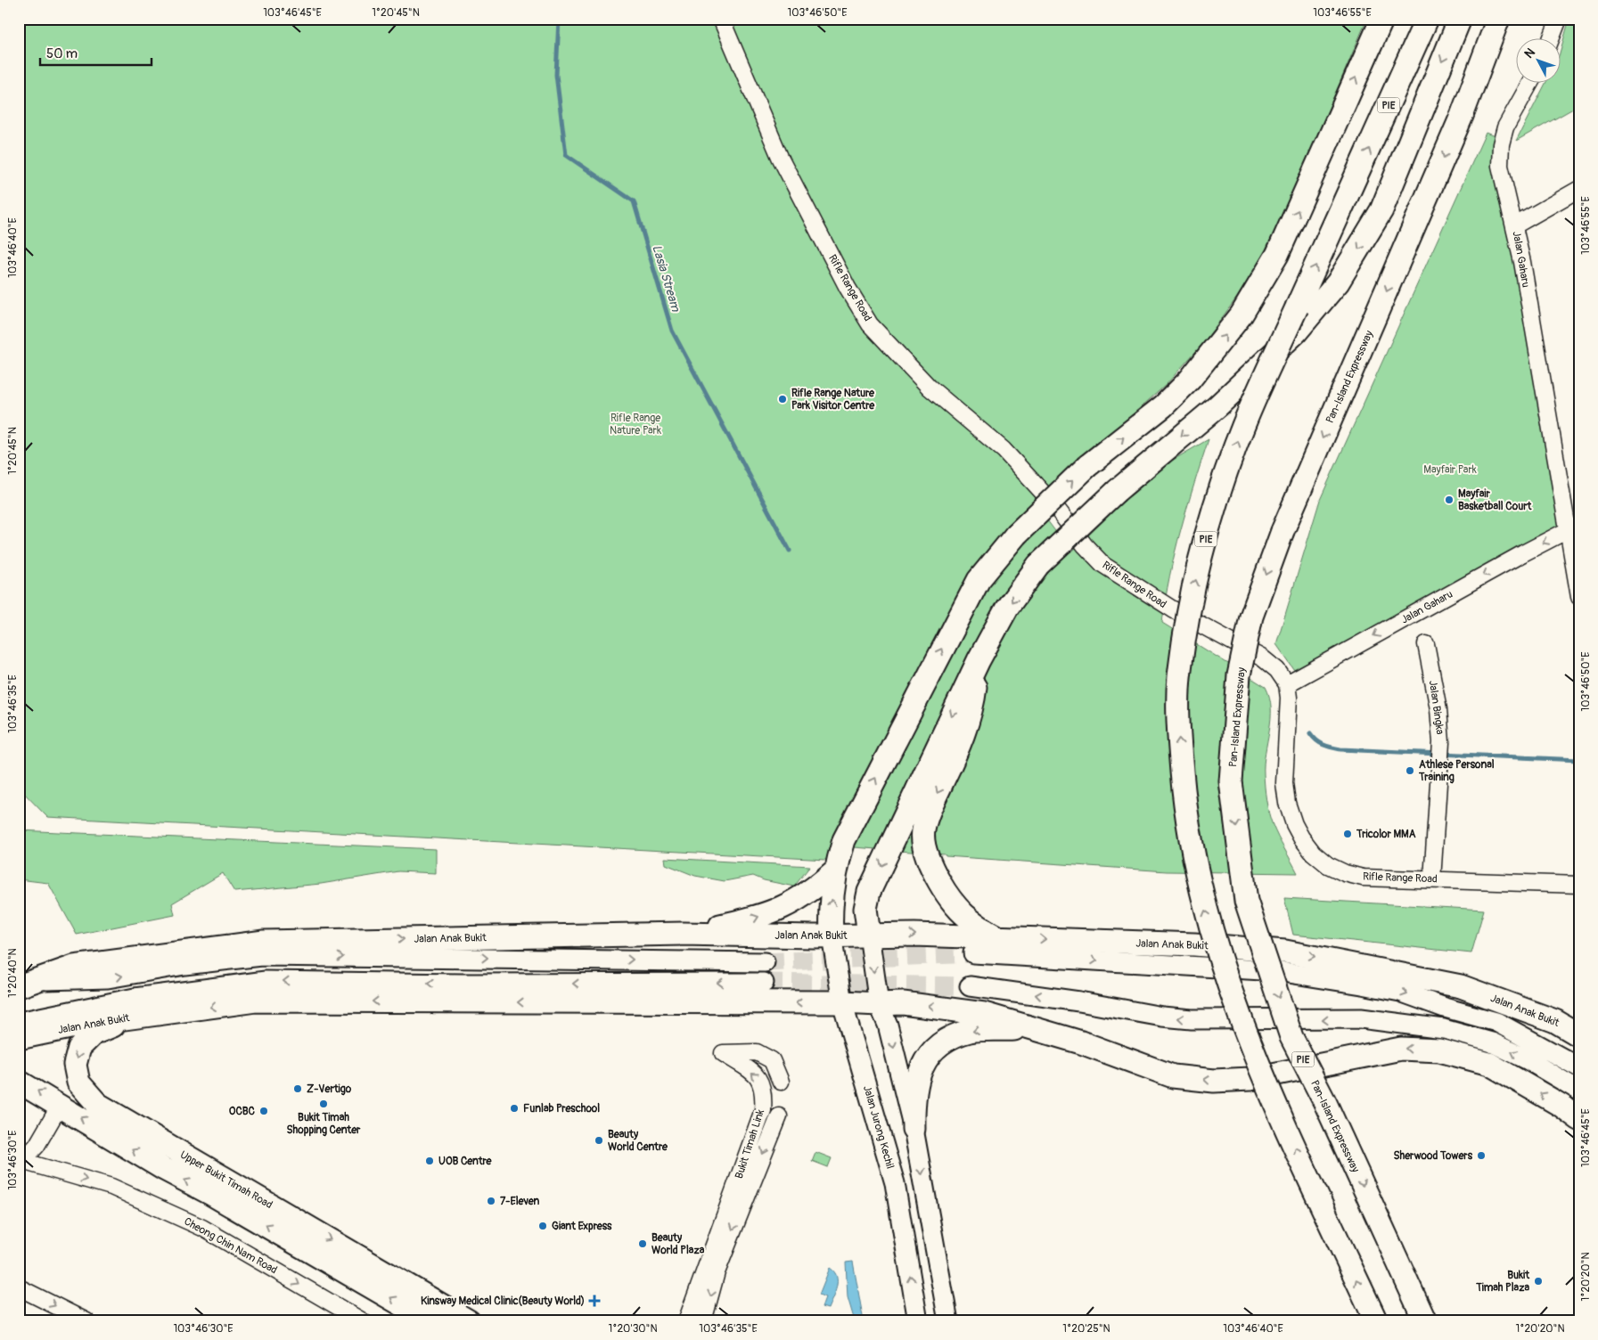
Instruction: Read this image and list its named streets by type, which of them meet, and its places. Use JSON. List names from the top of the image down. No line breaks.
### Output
{"streets":{"highway":["PIE","Pan-Island Expressway","Jalan Anak Bukit","Upper Bukit Timah Road"],"main road":["Jalan Jurong Kechil"],"street":["Jalan Gaharu","Rifle Range Road","Jalan Bingka","Bukit Timah Link","Cheong Chin Nam Road"]},"crossings":[["Jalan Gaharu","Rifle Range Road"],["Rifle Range Road","Jalan Bingka"],["Jalan Anak Bukit","Jalan Jurong Kechil"],["Jalan Anak Bukit","Upper Bukit Timah Road"],["Upper Bukit Timah Road","Cheong Chin Nam Road"]],"one_way":["Jalan Gaharu","Cheong Chin Nam Road"],"water":["Lasia Stream"],"parks":["Rifle Range Nature Park","Mayfair Park"],"places":{"other":["Rifle Range Nature Park Visitor Centre","Mayfair Basketball Court","Athlese Personal Training","Tricolor MMA","Z-Vertigo","Bukit Timah Shopping Center","Funlab Preschool","OCBC","Beauty World Centre","Sherwood Towers","UOB Centre","7-Eleven","Giant Express","Beauty World Plaza","Bukit Timah Plaza"],"health":["Kinsway Medical Clinic(Beauty World)"]},"scale_bar":"50 m","north":"top left","coordinates":["103°46'45\"E","1°20'45\"N","103°46'50\"E","103°46'55\"E","103°46'40\"E","103°46'35\"E","1°20'40\"N","103°46'30\"E","1°20'20\"N","1°20'30\"N","1°20'25\"N"]}
